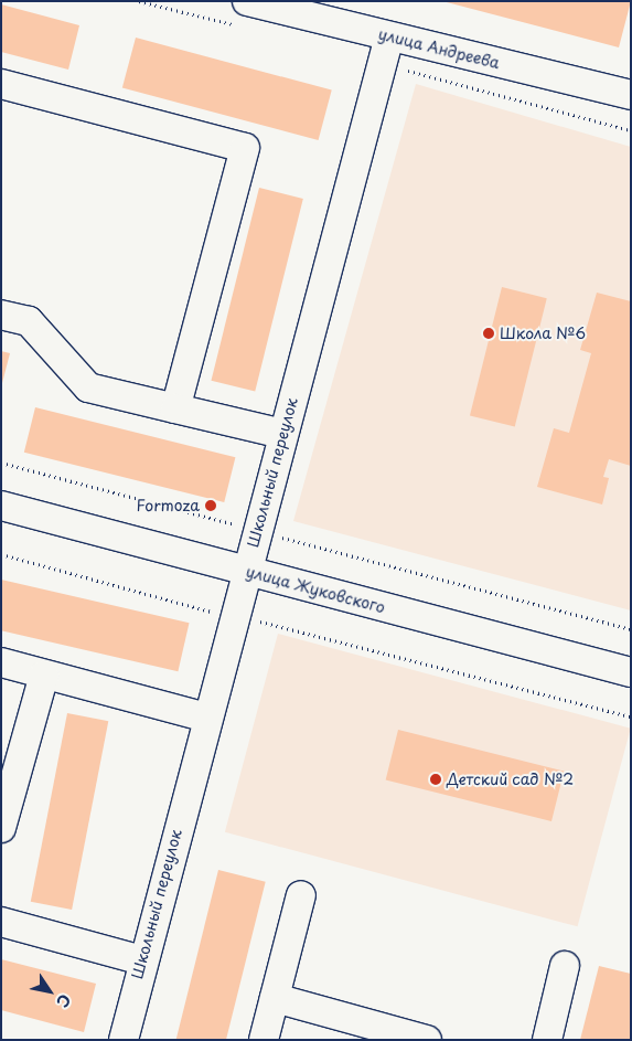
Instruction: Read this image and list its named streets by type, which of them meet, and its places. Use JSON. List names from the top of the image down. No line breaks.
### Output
{"streets":{"street":["улица Андреева","Школьный переулок","улица Жуковского"]},"crossings":[["улица Андреева","Школьный переулок"],["Школьный переулок","улица Жуковского"]],"places":["Школа №6","Formoza","Детский сад №2"],"north":"bottom right"}
